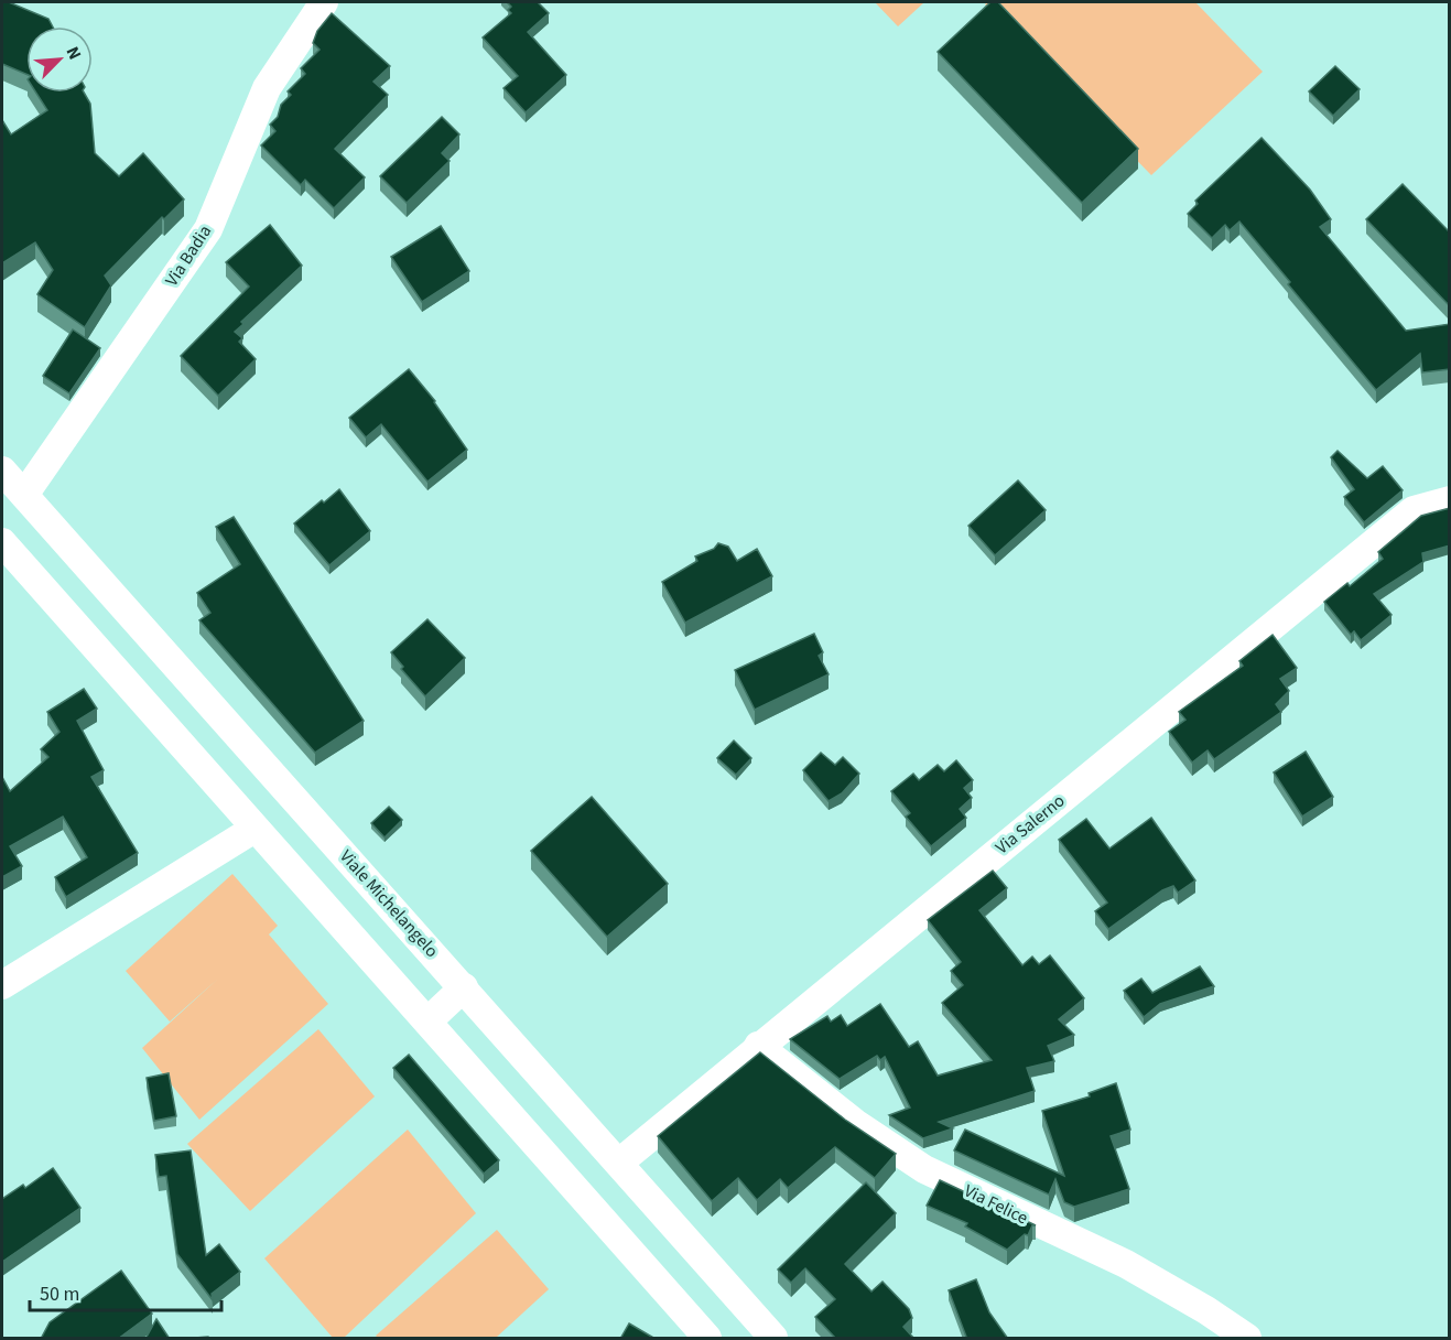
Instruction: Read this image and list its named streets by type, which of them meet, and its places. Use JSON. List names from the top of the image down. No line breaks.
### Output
{"streets":{"street":["Via Badia","Via Salerno","Viale Michelangelo","Via Felice"]},"crossings":[["Via Badia","Viale Michelangelo"],["Via Salerno","Viale Michelangelo"],["Via Salerno","Via Felice"]],"scale_bar":"50 m","north":"top right"}
